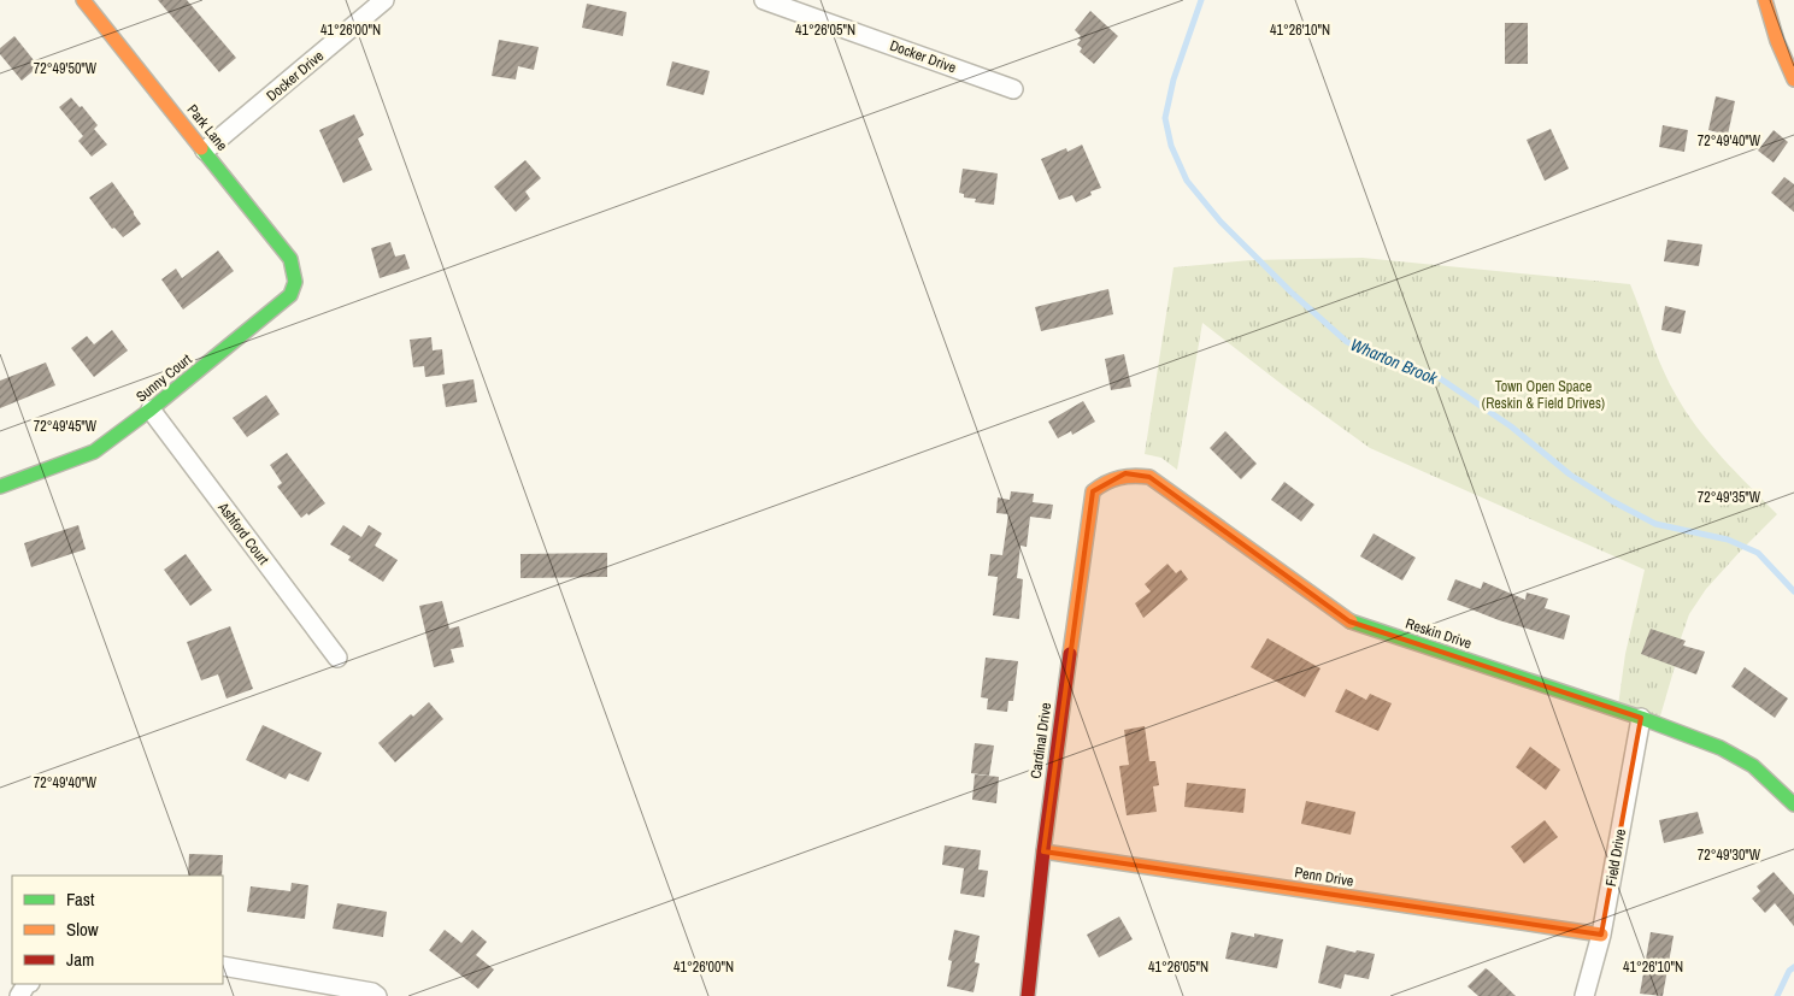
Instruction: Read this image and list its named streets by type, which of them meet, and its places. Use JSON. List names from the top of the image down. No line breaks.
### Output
{"streets":{"street":["Docker Drive","Park Lane","Sunny Court","Ashford Court","Reskin Drive","Cardinal Drive","Field Drive","Penn Drive"]},"crossings":[["Docker Drive","Park Lane"],["Park Lane","Sunny Court"],["Sunny Court","Ashford Court"],["Reskin Drive","Cardinal Drive"],["Reskin Drive","Field Drive"],["Cardinal Drive","Penn Drive"],["Field Drive","Penn Drive"]],"water":["Wharton Brook"],"parks":["Town Open Space (Reskin & Field Drives)"],"legend":["Fast","Slow","Jam"],"coordinates":["41°26'00\"N","41°26'05\"N","41°26'10\"N","72°49'50\"W","72°49'40\"W","72°49'45\"W","72°49'35\"W","72°49'30\"W"]}
